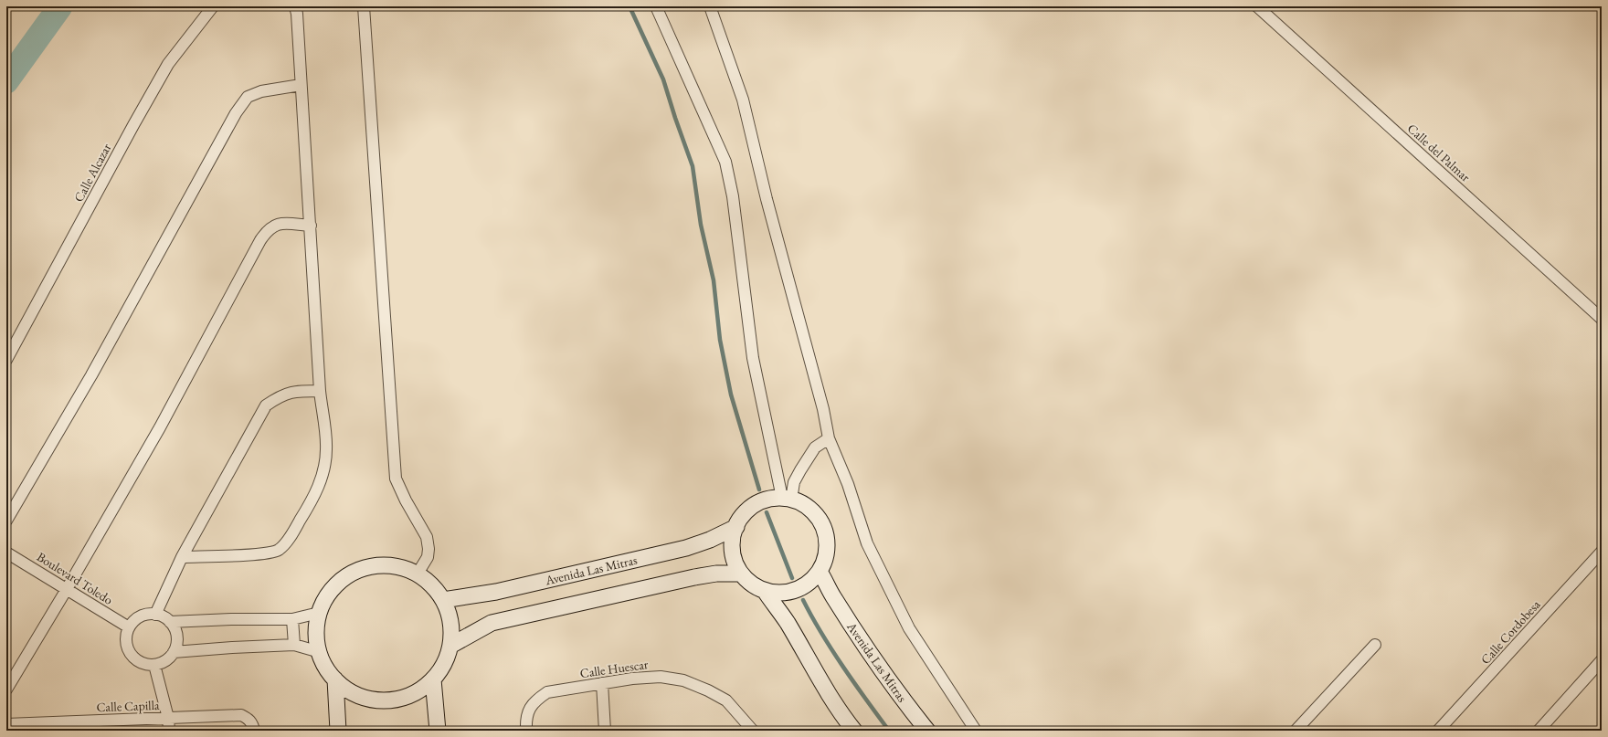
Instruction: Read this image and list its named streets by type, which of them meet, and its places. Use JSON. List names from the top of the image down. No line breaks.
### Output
{"streets":{"street":["Calle del Palmar","Calle Alcazar","Avenida Las Mitras","Boulevard Toledo","Calle Cordobesa","Calle Huescar","Calle Capilla"]}}
